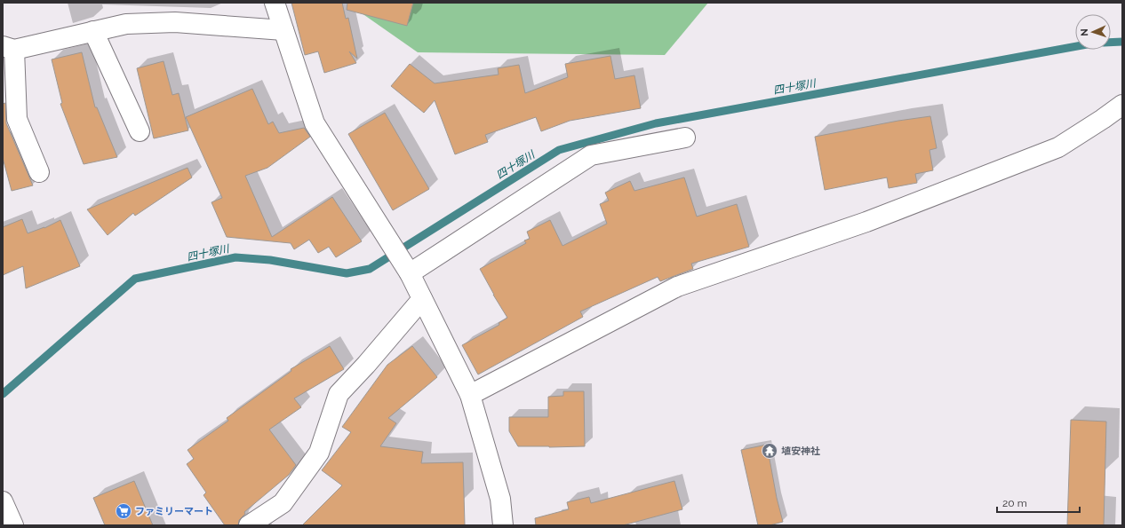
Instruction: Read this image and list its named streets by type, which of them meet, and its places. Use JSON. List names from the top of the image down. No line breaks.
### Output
{"water":["四十塚川"],"places":{"temple":["埴安神社"],"supermarket":["ファミリーマート"]},"scale_bar":"20 m","north":"left"}
